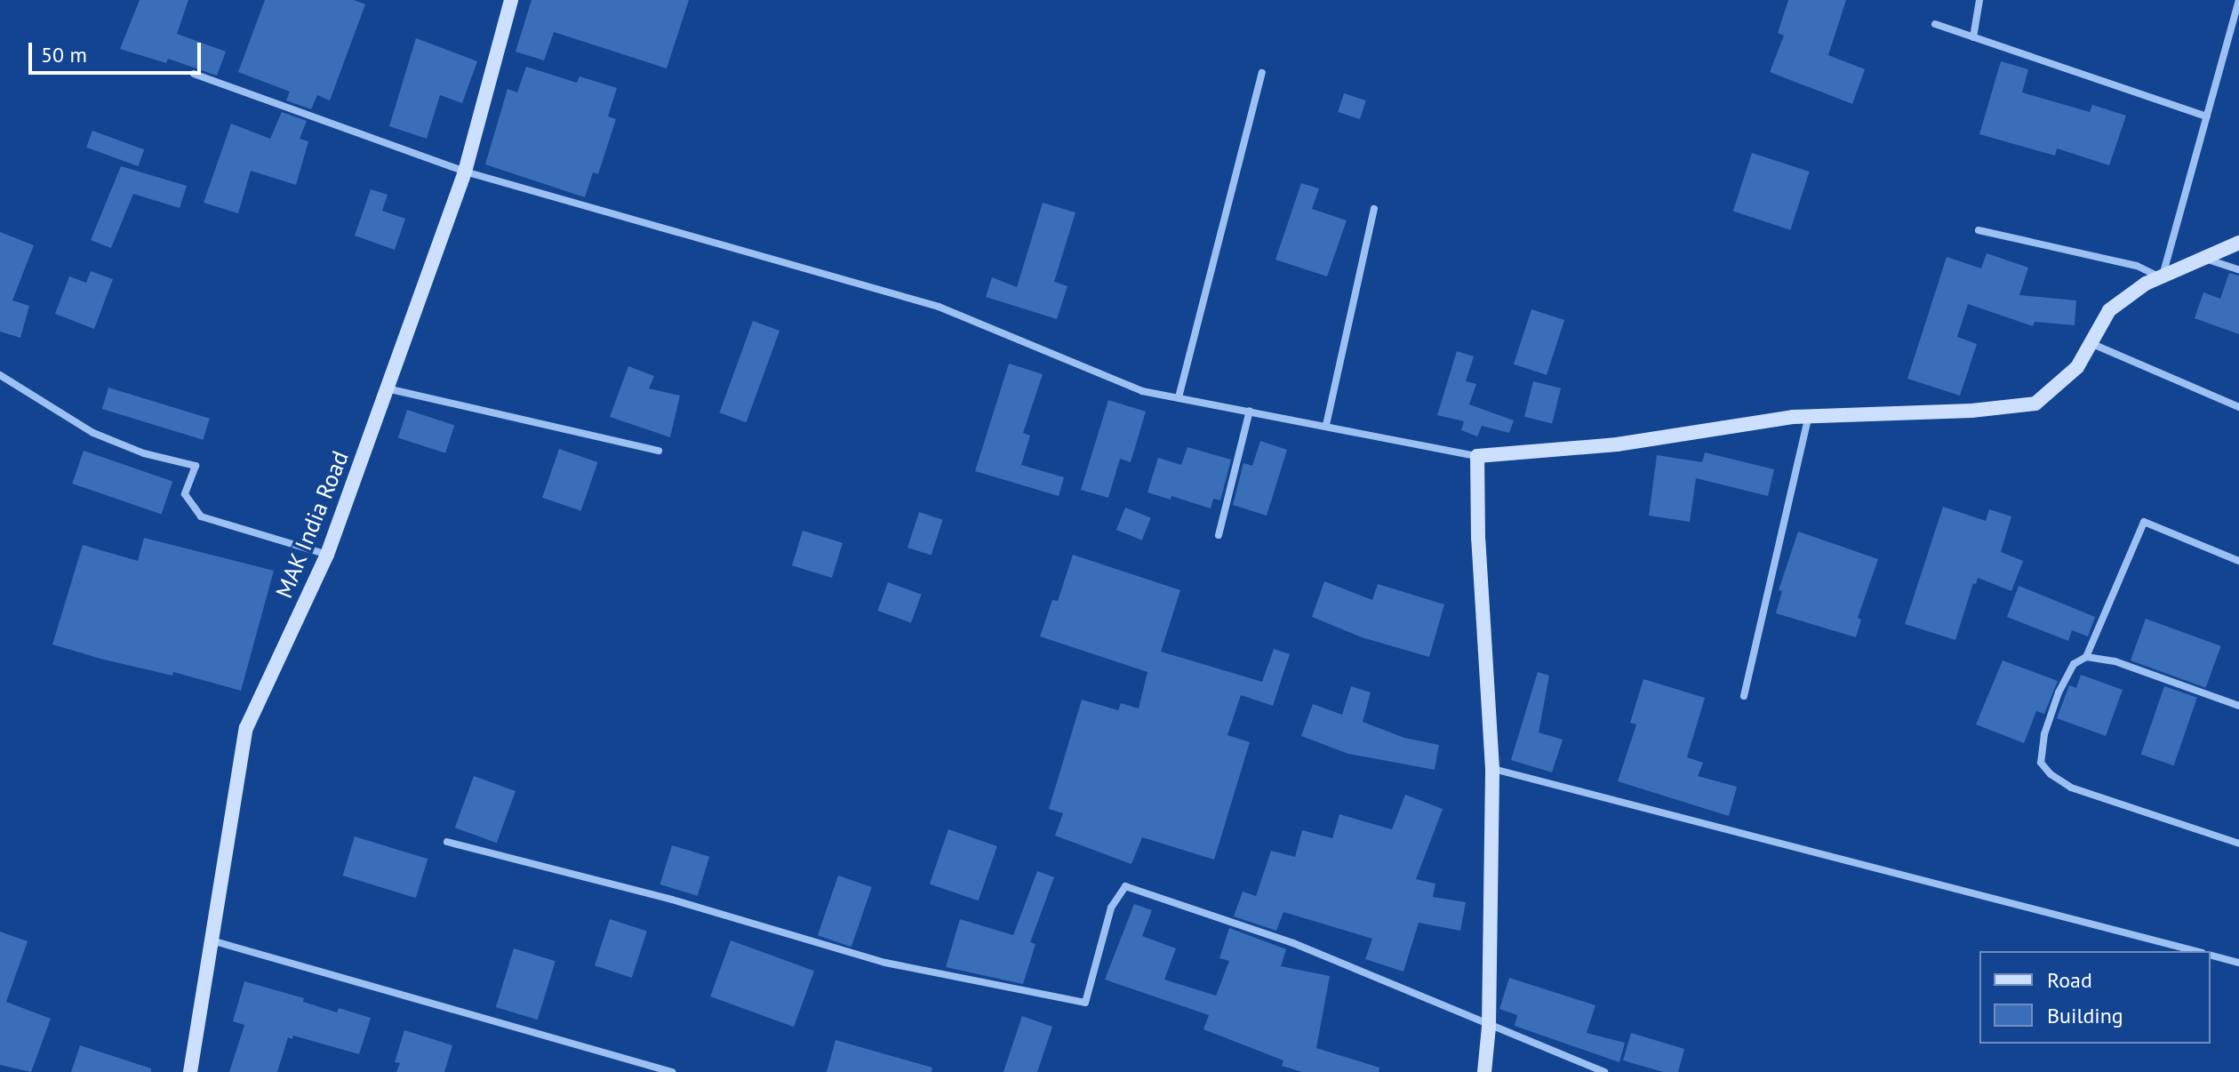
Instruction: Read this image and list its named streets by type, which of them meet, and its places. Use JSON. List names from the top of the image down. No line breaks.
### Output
{"streets":{"street":["MAK India Road"]},"legend":["Road","Building"],"scale_bar":"50 m"}
